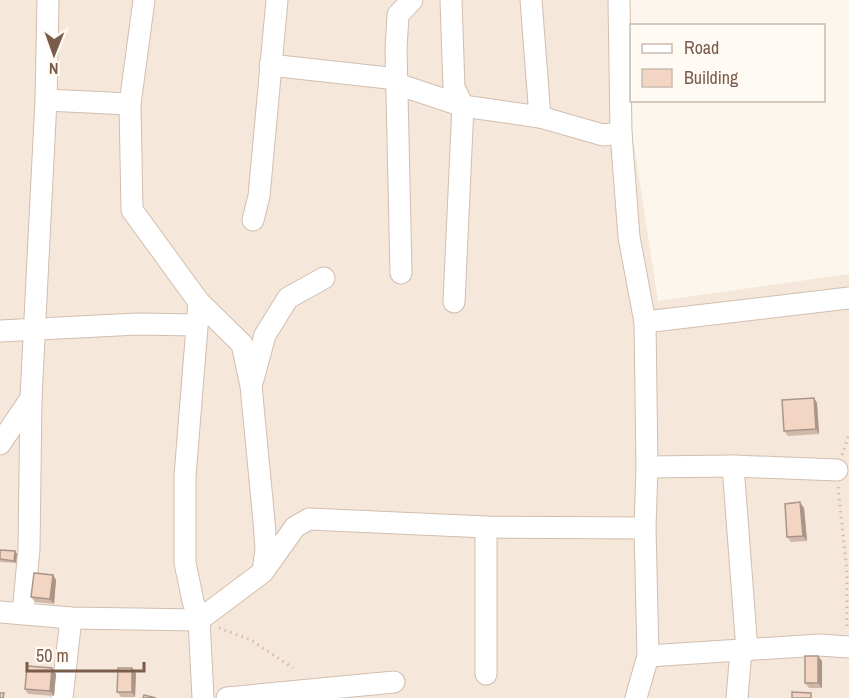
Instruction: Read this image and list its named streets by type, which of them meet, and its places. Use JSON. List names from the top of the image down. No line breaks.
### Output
{"legend":["Road","Building"],"scale_bar":"50 m","north":"bottom"}
